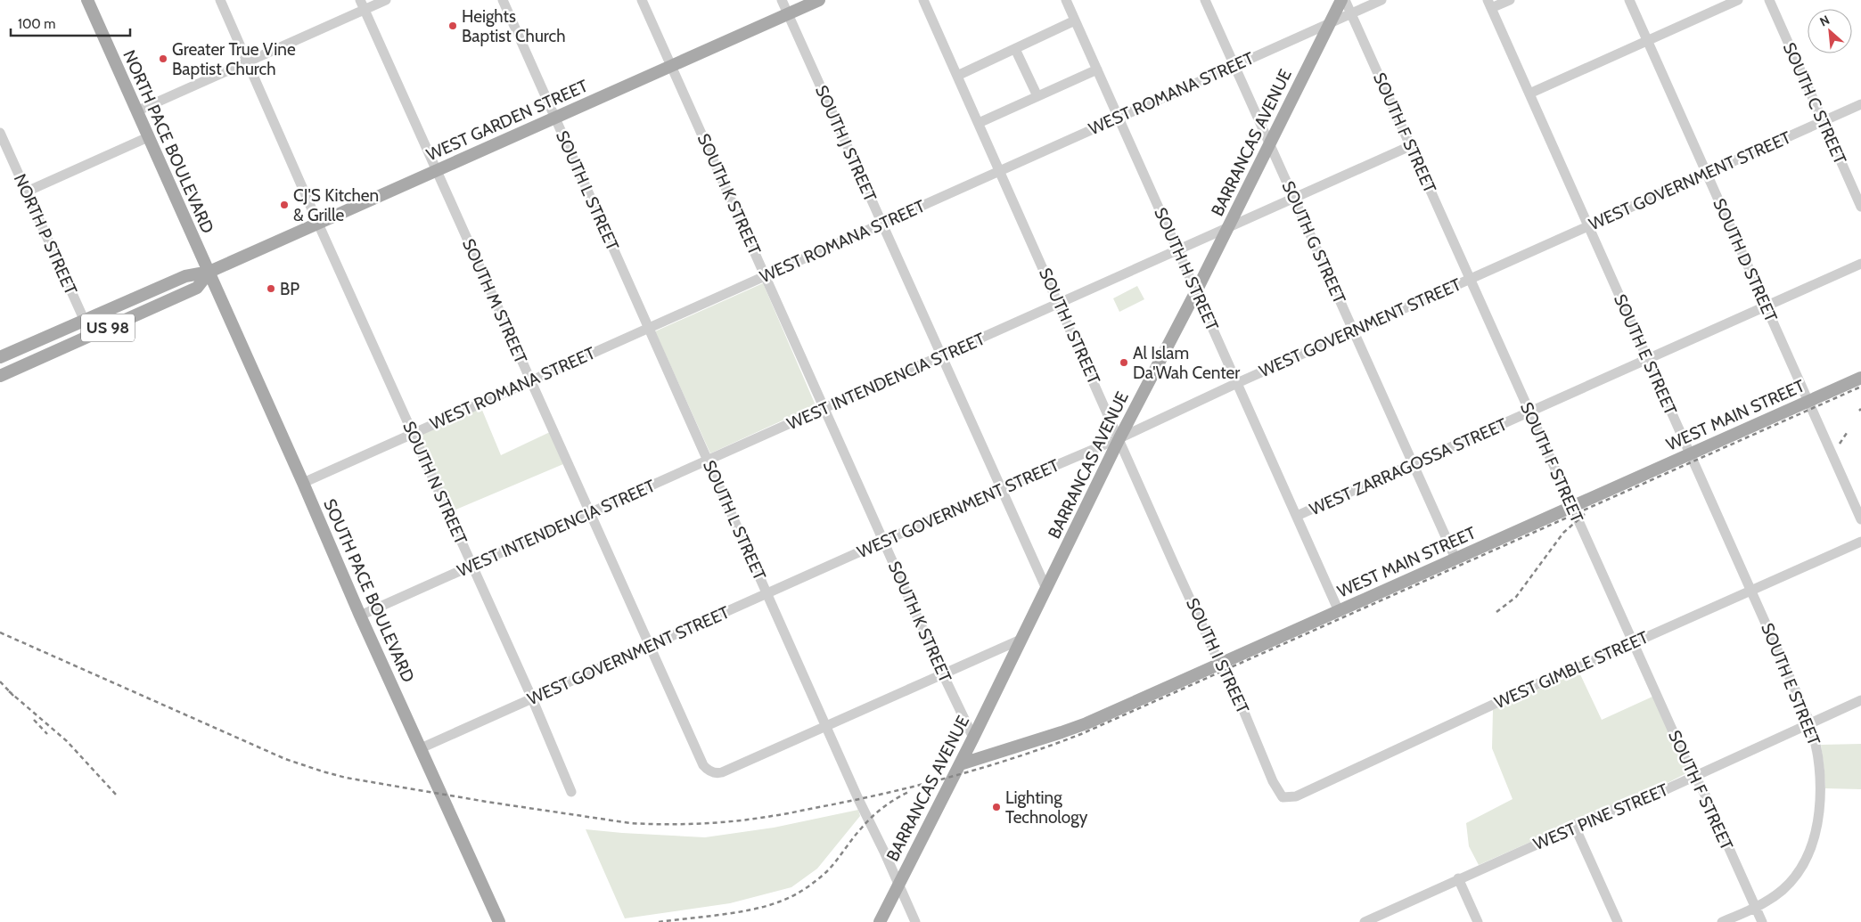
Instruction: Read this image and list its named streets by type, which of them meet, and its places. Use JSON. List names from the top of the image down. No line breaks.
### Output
{"streets":{"main road":["WEST GARDEN STREET","NORTH PACE BOULEVARD","BARRANCAS AVENUE","US 98","WEST MAIN STREET","SOUTH PACE BOULEVARD"],"street":["WEST ROMANA STREET","SOUTH C STREET","SOUTH F STREET","SOUTH J STREET","WEST GOVERNMENT STREET","SOUTH L STREET","SOUTH K STREET","NORTH P STREET","SOUTH G STREET","SOUTH D STREET","SOUTH H STREET","SOUTH M STREET","SOUTH I STREET","SOUTH E STREET","WEST INTENDENCIA STREET","WEST ZARRAGOSSA STREET","SOUTH N STREET","WEST GIMBLE STREET","WEST PINE STREET"]},"crossings":[["WEST ROMANA STREET","SOUTH F STREET"],["WEST ROMANA STREET","BARRANCAS AVENUE"],["WEST ROMANA STREET","SOUTH J STREET"],["WEST ROMANA STREET","SOUTH L STREET"],["WEST ROMANA STREET","SOUTH K STREET"],["WEST ROMANA STREET","SOUTH G STREET"],["WEST ROMANA STREET","SOUTH H STREET"],["WEST ROMANA STREET","SOUTH M STREET"],["WEST ROMANA STREET","SOUTH I STREET"],["WEST ROMANA STREET","SOUTH N STREET"],["WEST ROMANA STREET","SOUTH PACE BOULEVARD"],["SOUTH C STREET","WEST GOVERNMENT STREET"],["WEST GARDEN STREET","NORTH PACE BOULEVARD"],["WEST GARDEN STREET","SOUTH J STREET"],["WEST GARDEN STREET","SOUTH L STREET"],["WEST GARDEN STREET","SOUTH K STREET"],["WEST GARDEN STREET","SOUTH M STREET"],["WEST GARDEN STREET","US 98"],["WEST GARDEN STREET","SOUTH N STREET"],["WEST GARDEN STREET","SOUTH PACE BOULEVARD"],["SOUTH F STREET","WEST GOVERNMENT STREET"],["SOUTH F STREET","SOUTH E STREET"],["SOUTH F STREET","WEST INTENDENCIA STREET"],["SOUTH F STREET","WEST MAIN STREET"],["SOUTH F STREET","WEST ZARRAGOSSA STREET"],["SOUTH F STREET","WEST GIMBLE STREET"],["SOUTH F STREET","WEST PINE STREET"],["NORTH PACE BOULEVARD","US 98"],["NORTH PACE BOULEVARD","SOUTH PACE BOULEVARD"],["BARRANCAS AVENUE","SOUTH J STREET"],["BARRANCAS AVENUE","WEST GOVERNMENT STREET"],["BARRANCAS AVENUE","SOUTH L STREET"],["BARRANCAS AVENUE","SOUTH K STREET"],["BARRANCAS AVENUE","SOUTH G STREET"],["BARRANCAS AVENUE","SOUTH H STREET"],["BARRANCAS AVENUE","SOUTH I STREET"],["BARRANCAS AVENUE","WEST INTENDENCIA STREET"],["BARRANCAS AVENUE","WEST MAIN STREET"],["SOUTH J STREET","WEST GOVERNMENT STREET"],["SOUTH J STREET","WEST INTENDENCIA STREET"],["WEST GOVERNMENT STREET","SOUTH L STREET"],["WEST GOVERNMENT STREET","SOUTH K STREET"],["WEST GOVERNMENT STREET","SOUTH G STREET"],["WEST GOVERNMENT STREET","SOUTH D STREET"],["WEST GOVERNMENT STREET","SOUTH H STREET"],["WEST GOVERNMENT STREET","SOUTH M STREET"],["WEST GOVERNMENT STREET","SOUTH I STREET"],["WEST GOVERNMENT STREET","SOUTH E STREET"],["WEST GOVERNMENT STREET","SOUTH N STREET"],["WEST GOVERNMENT STREET","SOUTH PACE BOULEVARD"],["SOUTH L STREET","SOUTH M STREET"],["SOUTH L STREET","WEST INTENDENCIA STREET"],["SOUTH K STREET","WEST INTENDENCIA STREET"],["NORTH P STREET","US 98"],["SOUTH G STREET","WEST INTENDENCIA STREET"],["SOUTH G STREET","WEST MAIN STREET"],["SOUTH G STREET","WEST ZARRAGOSSA STREET"],["SOUTH D STREET","WEST MAIN STREET"],["SOUTH D STREET","WEST ZARRAGOSSA STREET"],["SOUTH H STREET","WEST INTENDENCIA STREET"],["SOUTH H STREET","WEST MAIN STREET"],["SOUTH H STREET","WEST ZARRAGOSSA STREET"],["SOUTH M STREET","WEST INTENDENCIA STREET"],["SOUTH I STREET","WEST INTENDENCIA STREET"],["SOUTH I STREET","WEST MAIN STREET"],["SOUTH I STREET","WEST GIMBLE STREET"],["US 98","SOUTH PACE BOULEVARD"],["SOUTH E STREET","WEST MAIN STREET"],["SOUTH E STREET","WEST ZARRAGOSSA STREET"],["SOUTH E STREET","WEST GIMBLE STREET"],["SOUTH E STREET","WEST PINE STREET"],["WEST INTENDENCIA STREET","SOUTH N STREET"],["WEST INTENDENCIA STREET","SOUTH PACE BOULEVARD"]],"places":["Heights Baptist Church","Greater True Vine Baptist Church","CJ'S Kitchen & Grille","BP","Al Islam Da'Wah Center","Lighting Technology"],"scale_bar":"100 m","north":"top left"}
